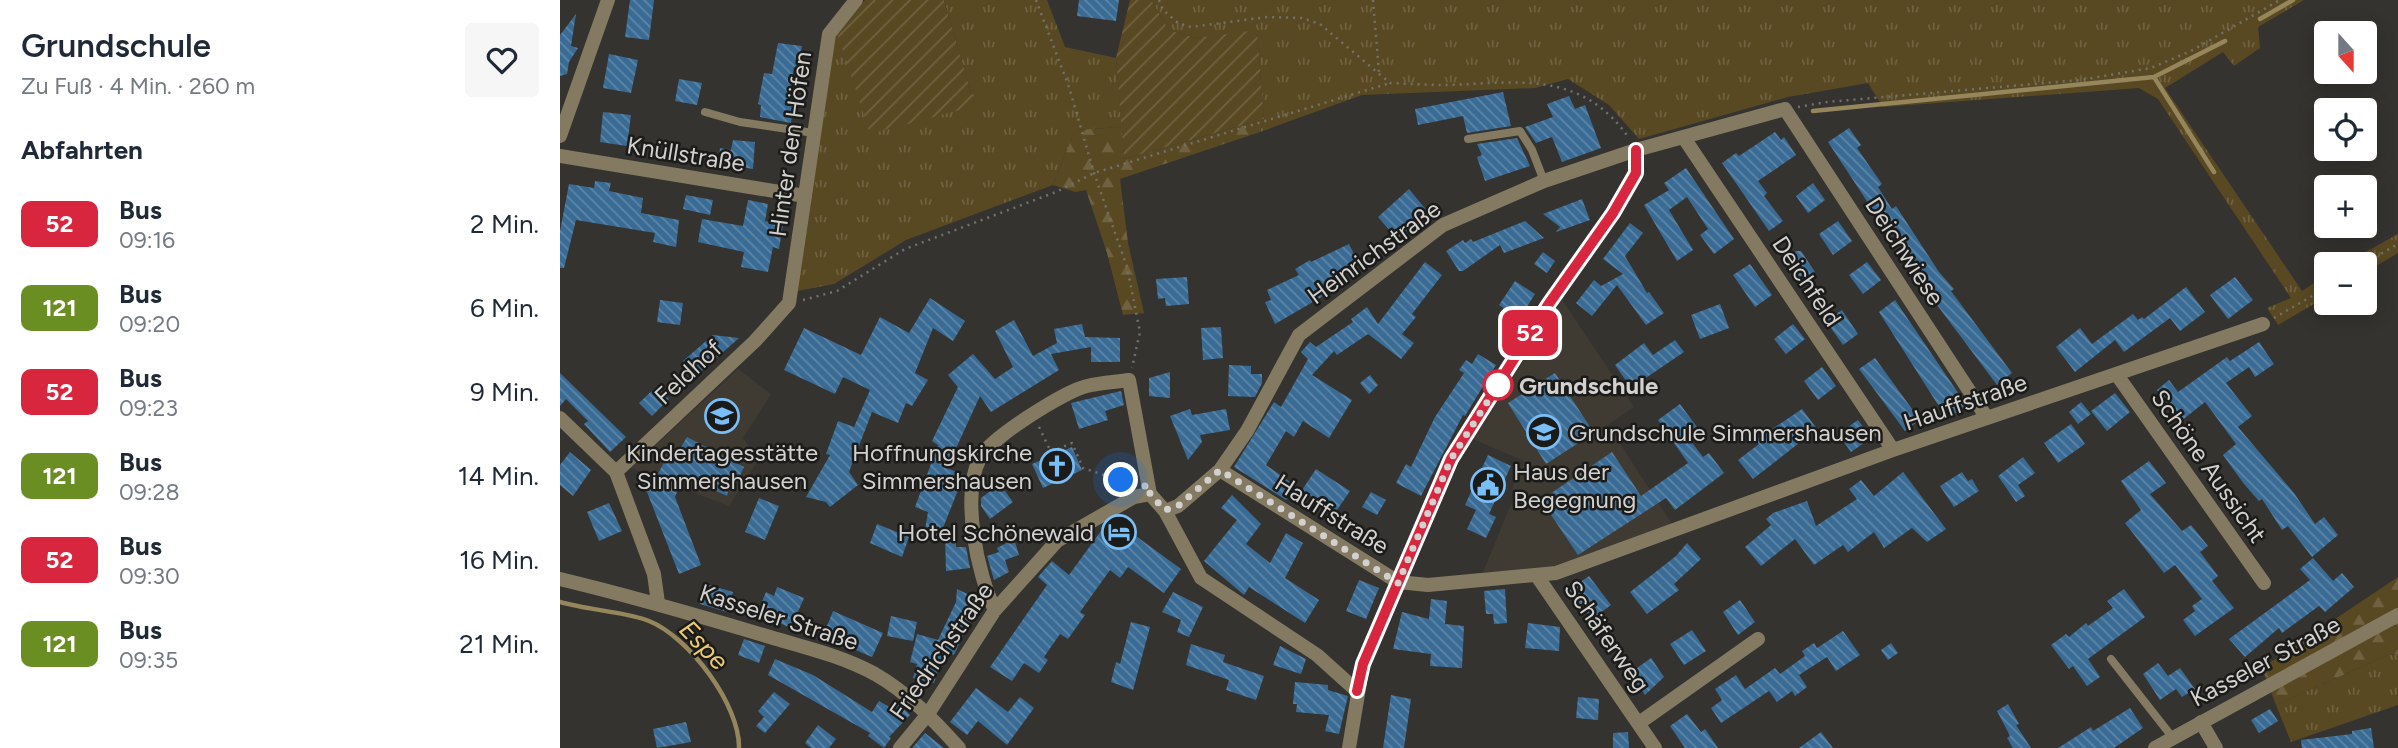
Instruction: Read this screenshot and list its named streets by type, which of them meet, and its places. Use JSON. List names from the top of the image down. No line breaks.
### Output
{"streets":{"street":["Hinter den Höfen","Knüllstraße","Deichwiese","Heinrichstraße","Deichfeld","Feldhof","Hauffstraße","Schöne Aussicht","Kasseler Straße","Schäferweg","Friedrichstraße"]},"crossings":[["Hinter den Höfen","Knüllstraße"],["Hinter den Höfen","Feldhof"],["Deichwiese","Heinrichstraße"],["Deichwiese","Hauffstraße"],["Heinrichstraße","Deichfeld"],["Heinrichstraße","Hauffstraße"],["Deichfeld","Hauffstraße"],["Hauffstraße","Schöne Aussicht"],["Hauffstraße","Schäferweg"],["Kasseler Straße","Friedrichstraße"]],"water":["Espe"],"places":{"other":["Grundschule"],"school or university":["Kindertagesstätte Simmershausen","Grundschule Simmershausen"],"church":["Hoffnungskirche Simmershausen"],"public building":["Haus der Begegnung"],"hotel":["Hotel Schönewald"]},"lines":["bus line 52"],"north":"bottom","page":{"heading":[["Grundschule","Zu Fuß · 4 Min. · 260 m"],"Abfahrten"],"on_map":"52","map_buttons":["+","−"],"list":[{"mark":"52","name":"Bus","note":"09:16","value":"2 Min."},{"mark":"121","name":"Bus","note":"09:20","value":"6 Min."},{"mark":"52","name":"Bus","note":"09:23","value":"9 Min."},{"mark":"121","name":"Bus","note":"09:28","value":"14 Min."},{"mark":"52","name":"Bus","note":"09:30","value":"16 Min."},{"mark":"121","name":"Bus","note":"09:35","value":"21 Min."}]}}
